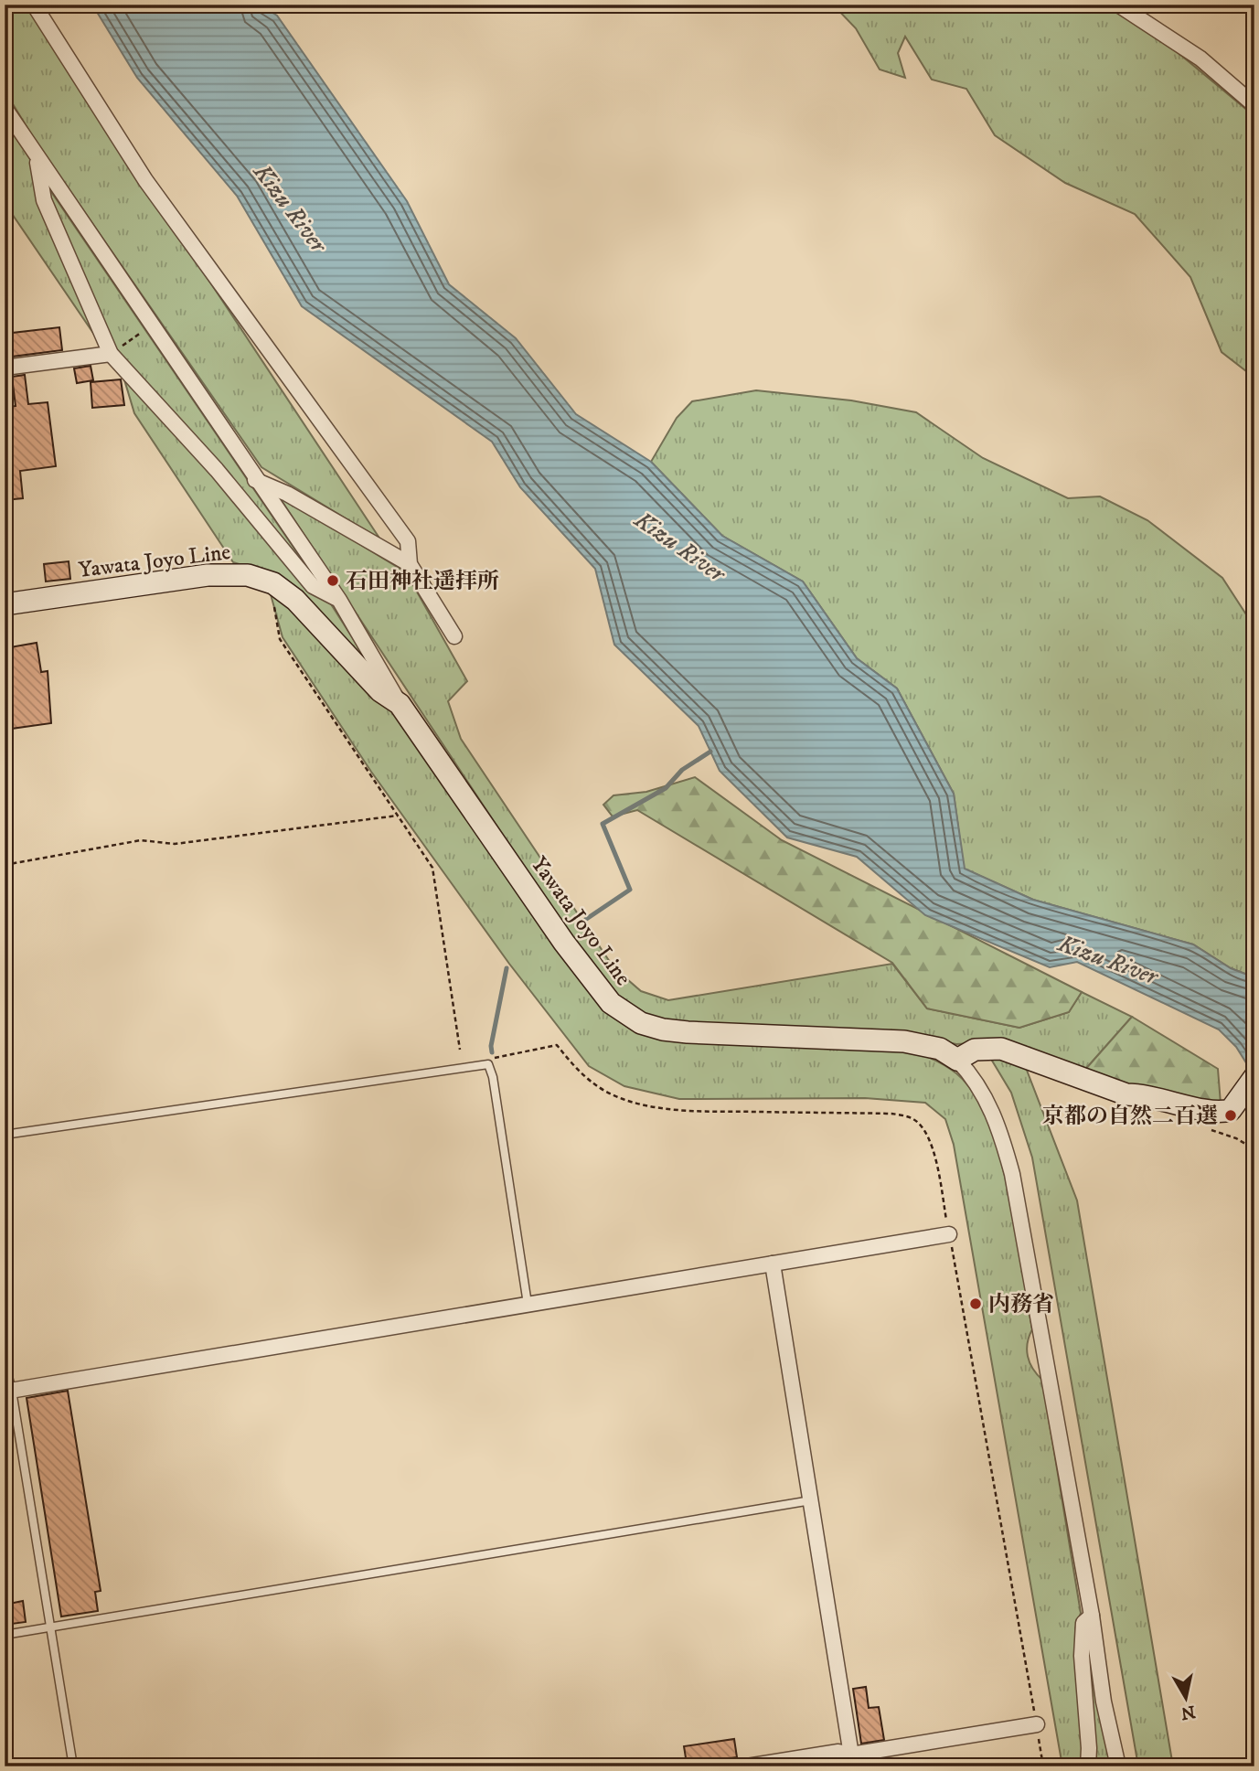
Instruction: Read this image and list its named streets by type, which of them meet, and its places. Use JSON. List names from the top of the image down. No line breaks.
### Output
{"streets":{"main road":["Yawata Joyo Line"]},"water":["Kizu River"],"places":["石田神社遥拝所","京都の自然二百選","内務省"],"north":"bottom"}
